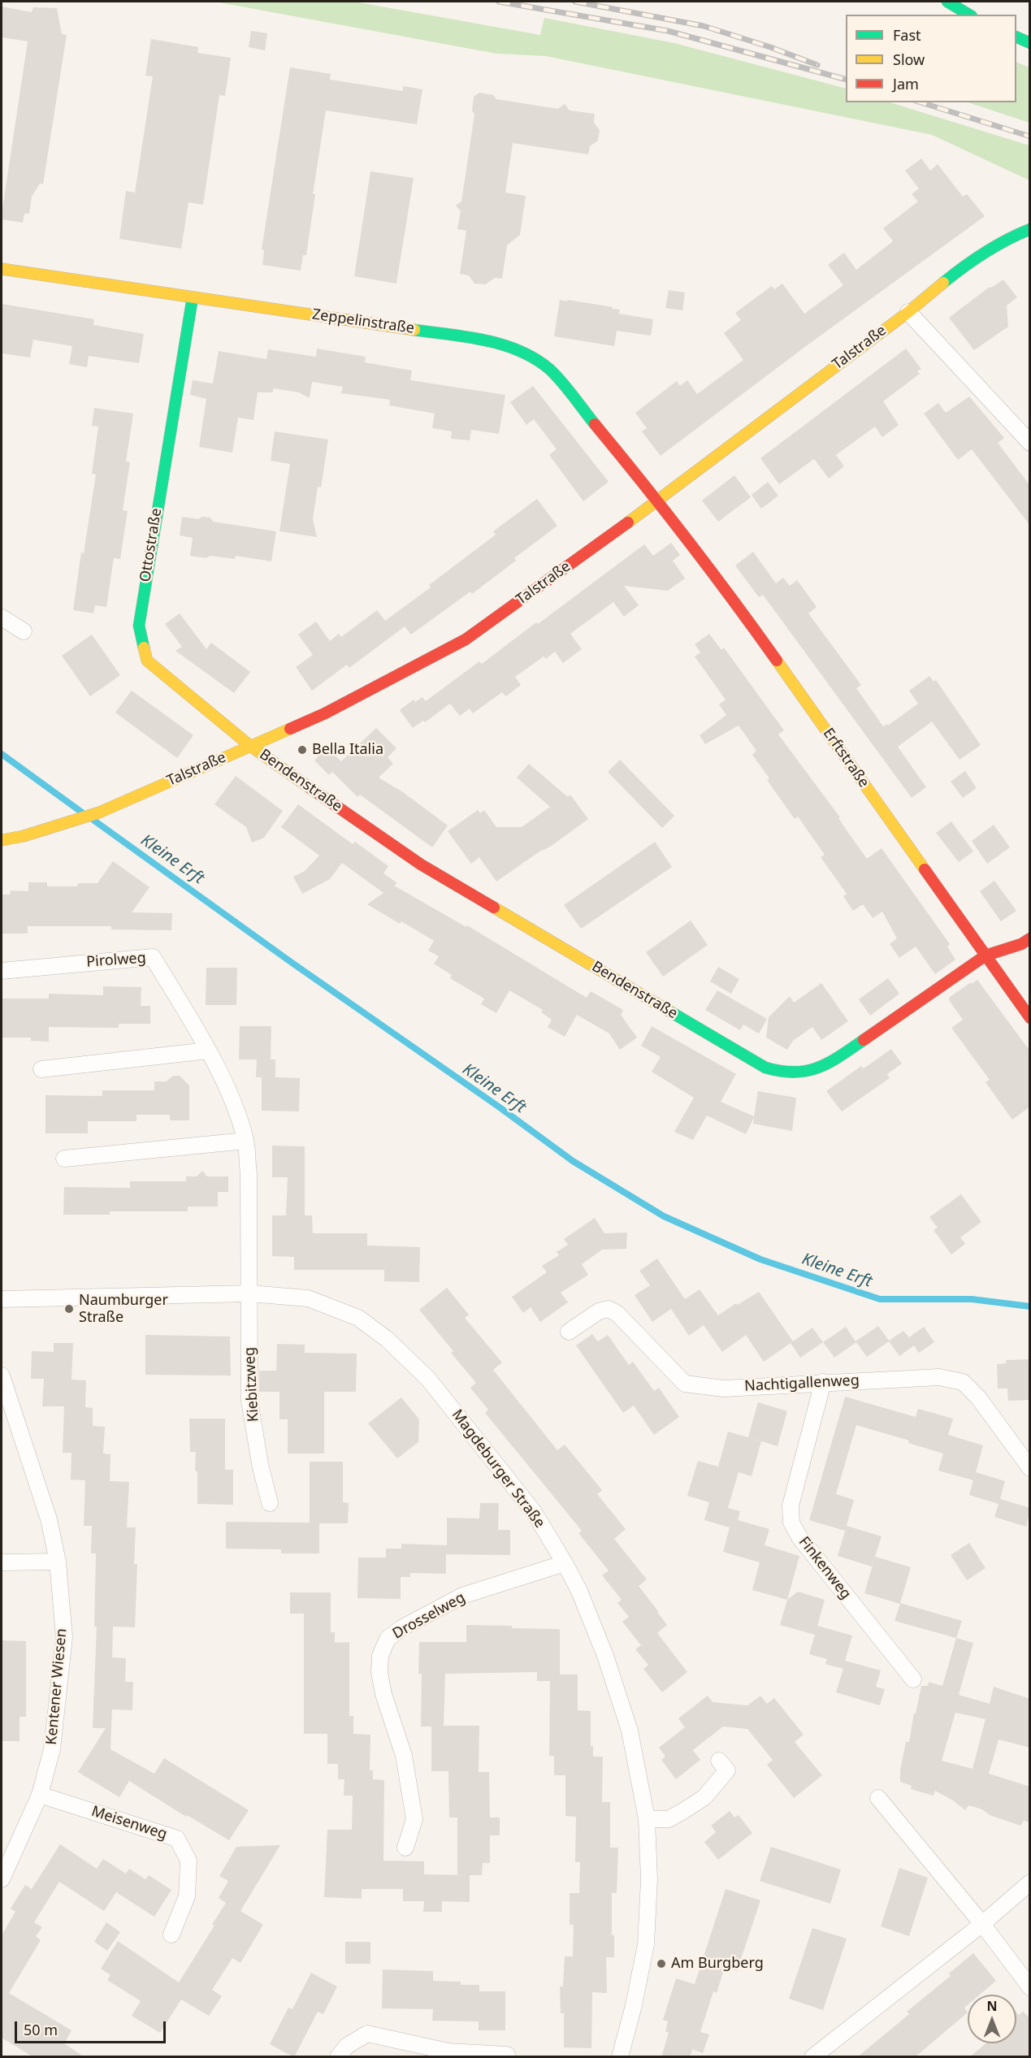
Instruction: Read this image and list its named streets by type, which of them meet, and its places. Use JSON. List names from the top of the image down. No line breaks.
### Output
{"streets":{"street":["Zeppelinstraße","Talstraße","Ottostraße","Erftstraße","Bendenstraße","Pirolweg","Nachtigallenweg","Kiebitzweg","Magdeburger Straße","Finkenweg","Drosselweg","Kentener Wiesen","Meisenweg"]},"crossings":[["Zeppelinstraße","Talstraße"],["Zeppelinstraße","Ottostraße"],["Zeppelinstraße","Erftstraße"],["Talstraße","Ottostraße"],["Talstraße","Erftstraße"],["Talstraße","Bendenstraße"],["Ottostraße","Bendenstraße"],["Erftstraße","Bendenstraße"],["Pirolweg","Kiebitzweg"],["Pirolweg","Magdeburger Straße"],["Nachtigallenweg","Finkenweg"],["Kiebitzweg","Magdeburger Straße"],["Magdeburger Straße","Drosselweg"],["Kentener Wiesen","Meisenweg"]],"water":["Kleine Erft"],"places":["Bella Italia","Naumburger Straße","Am Burgberg"],"legend":["Fast","Slow","Jam"],"scale_bar":"50 m","north":"top"}
